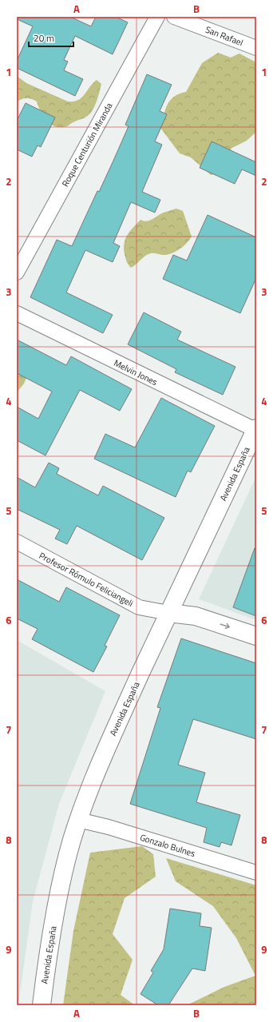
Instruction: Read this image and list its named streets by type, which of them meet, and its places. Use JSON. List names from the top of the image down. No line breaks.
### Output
{"streets":{"main road":["Avenida España","Profesor Rómulo Feliciangeli"],"street":["San Rafael","Roque Centurión Miranda","Melvin Jones","Gonzalo Bulnes"]},"crossings":[["Melvin Jones","Avenida España"],["Avenida España","Profesor Rómulo Feliciangeli"],["Avenida España","Gonzalo Bulnes"]],"scale_bar":"20 m","grid":{"columns":["A","B"],"rows":["1","2","3","4","5","6","7","8","9"]}}
